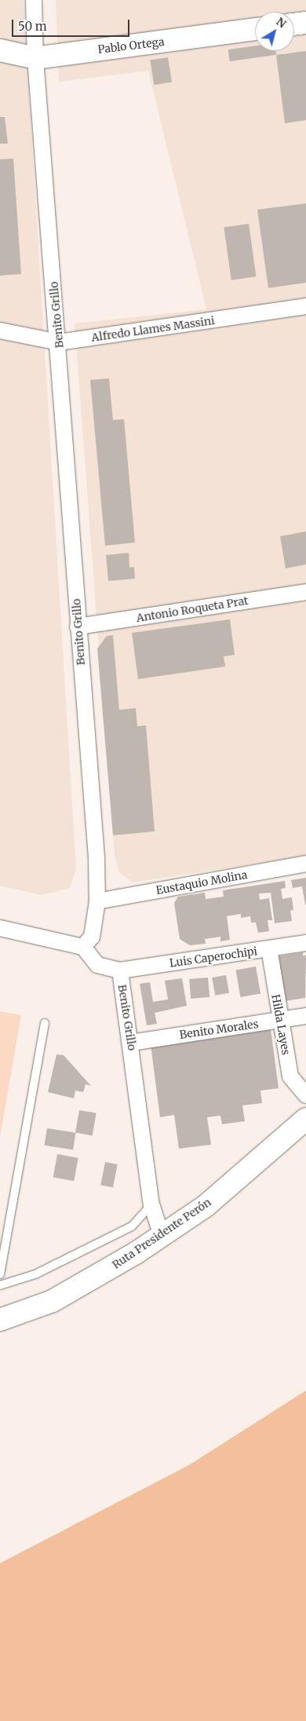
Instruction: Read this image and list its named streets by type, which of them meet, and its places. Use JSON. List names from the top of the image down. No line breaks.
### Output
{"streets":{"main road":["Pablo Ortega","Ruta Presidente Perón"],"street":["Benito Grillo","Alfredo Llames Massini","Antonio Roqueta Prat","Eustaquio Molina","Luis Caperochipi","Hilda Layes","Benito Morales"]},"crossings":[["Pablo Ortega","Benito Grillo"],["Benito Grillo","Alfredo Llames Massini"],["Benito Grillo","Antonio Roqueta Prat"],["Benito Grillo","Eustaquio Molina"],["Benito Grillo","Luis Caperochipi"],["Benito Grillo","Benito Morales"],["Benito Grillo","Ruta Presidente Perón"],["Luis Caperochipi","Hilda Layes"],["Hilda Layes","Benito Morales"]],"scale_bar":"50 m","north":"top right"}
